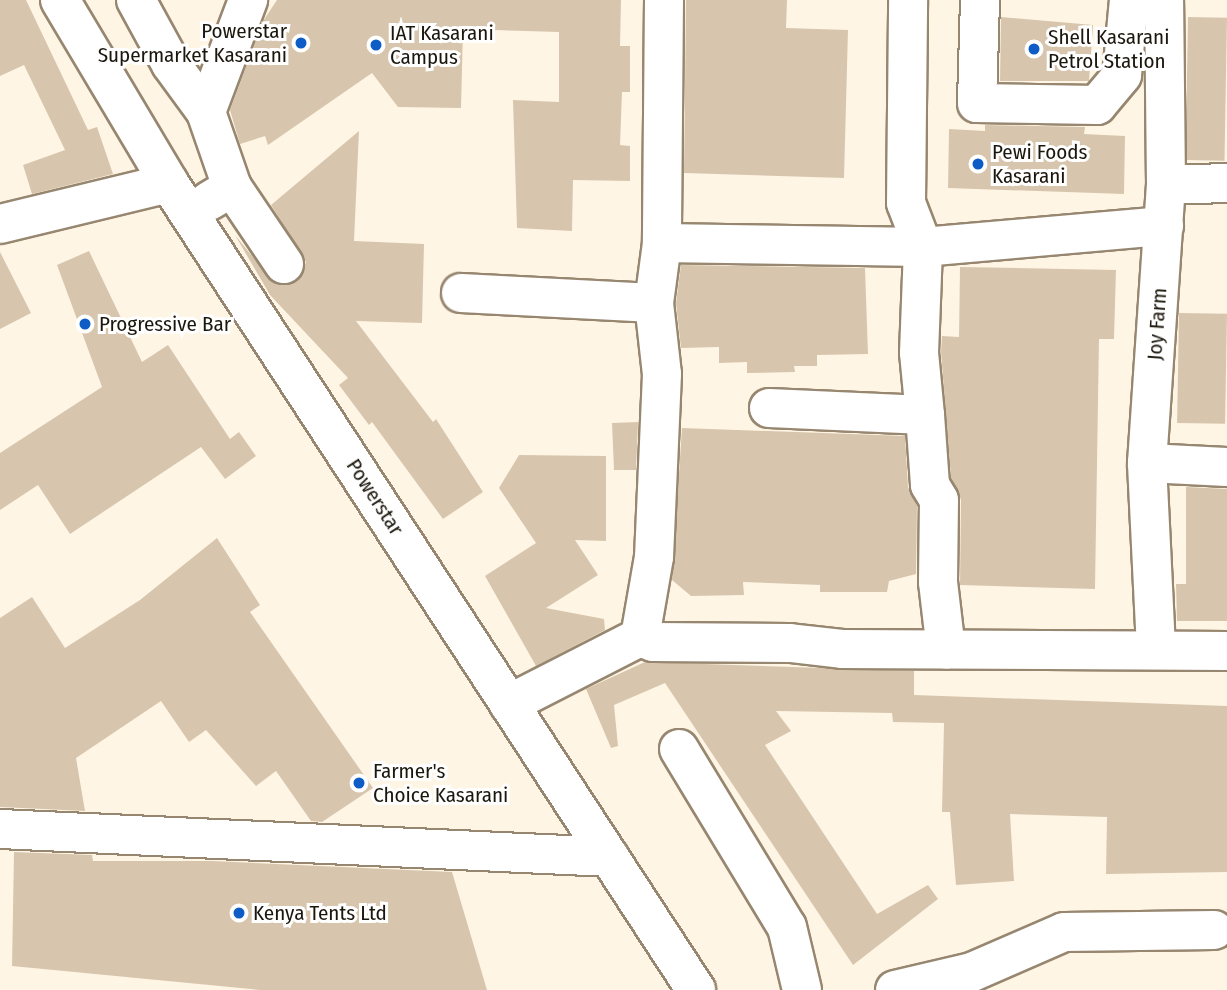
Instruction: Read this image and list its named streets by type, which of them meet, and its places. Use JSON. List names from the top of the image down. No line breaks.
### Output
{"streets":{"street":["Joy Farm","Powerstar"]},"places":["Powerstar Supermarket Kasarani","IAT Kasarani Campus","Shell Kasarani Petrol Station","Pewi Foods Kasarani","Progressive Bar","Farmer's Choice Kasarani","Kenya Tents Ltd"]}
